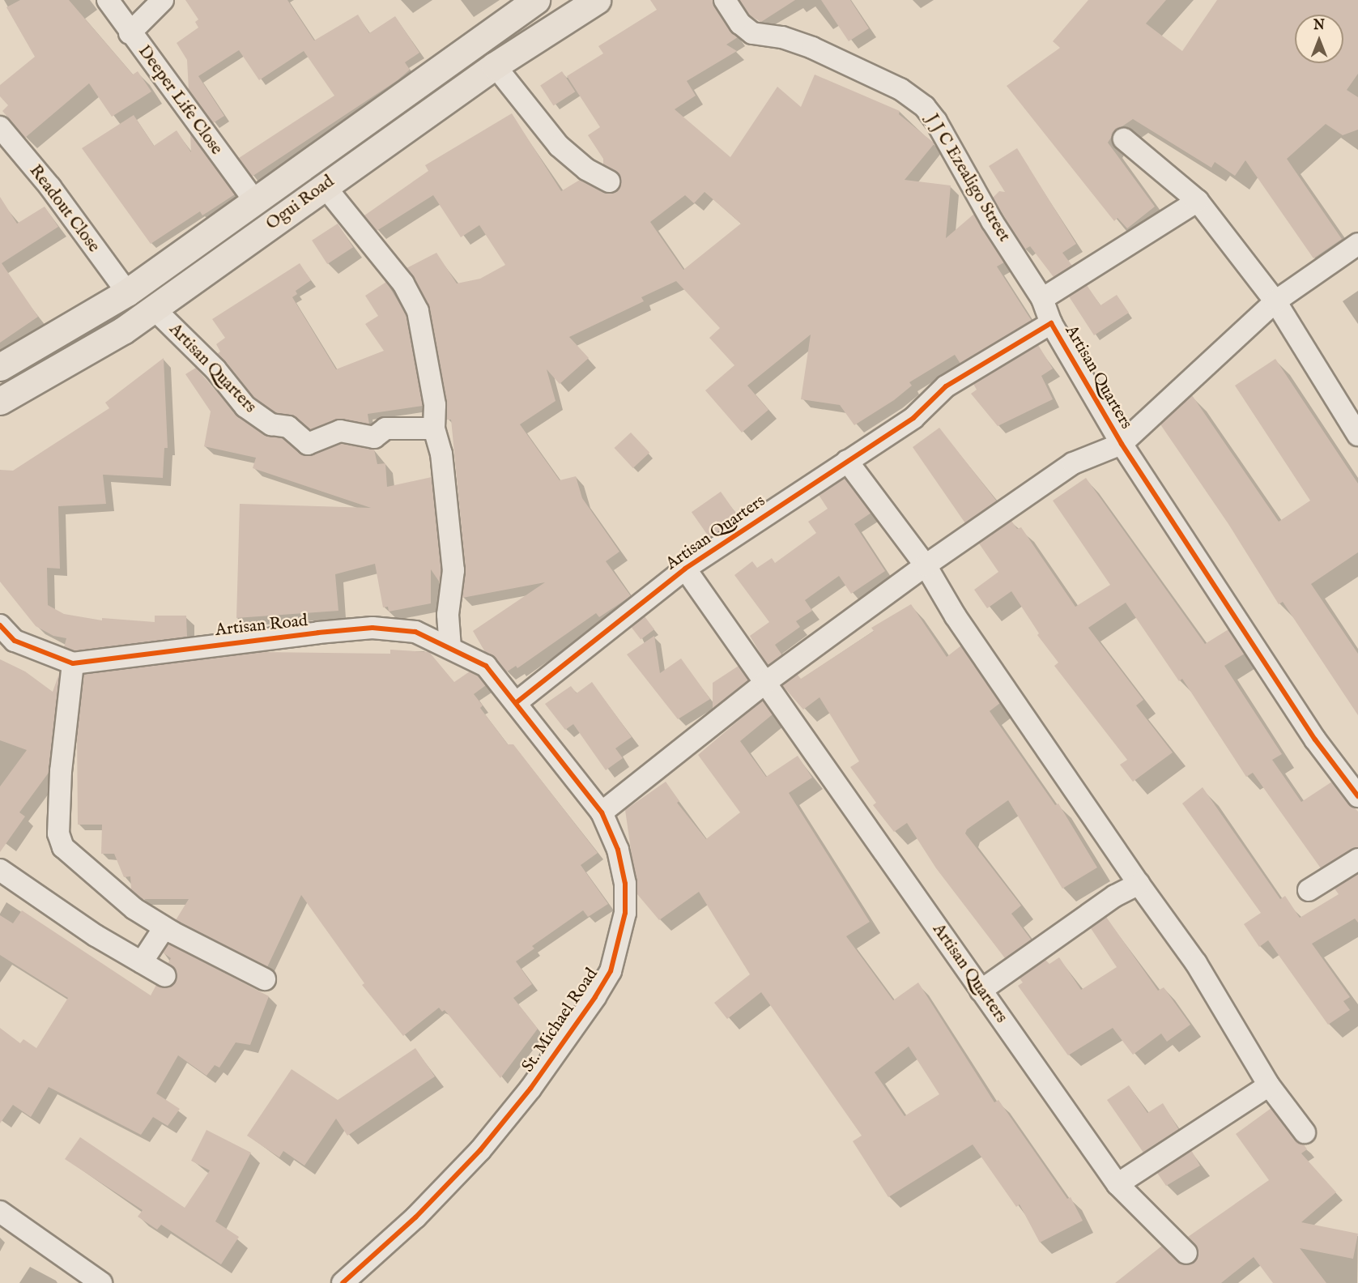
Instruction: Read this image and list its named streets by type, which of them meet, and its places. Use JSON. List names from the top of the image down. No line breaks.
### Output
{"streets":{"main road":["Ogui Road"],"street":["Deeper Life Close","J J C Ezealigo Street","Readout Close","Artisan Quarters","Artisan Road","St. Michael Road"]},"crossings":[["Deeper Life Close","Ogui Road"],["J J C Ezealigo Street","Artisan Quarters"],["Ogui Road","Readout Close"],["Ogui Road","Artisan Quarters"],["Artisan Quarters","St. Michael Road"],["Artisan Road","St. Michael Road"]],"north":"top"}
